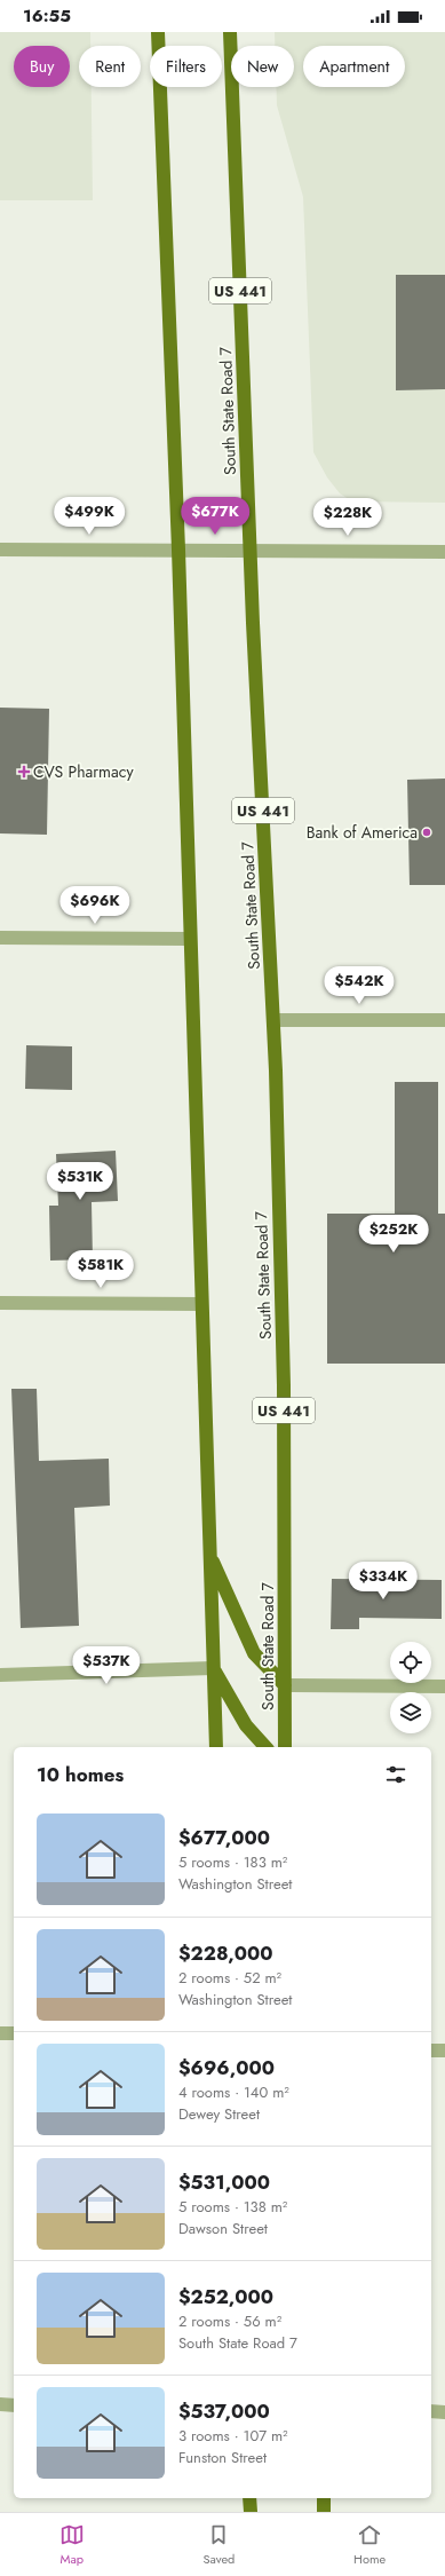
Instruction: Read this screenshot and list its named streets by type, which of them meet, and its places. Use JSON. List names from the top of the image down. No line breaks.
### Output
{"streets":{"main road":["US 441","South State Road 7"]},"places":{"health":["CVS Pharmacy"],"other":["Bank of America"]},"page":{"status":"16:55","chip":["Buy","Rent","Filters","New","Apartment"],"price":["$499K","$677K","$228K","$696K","$542K","$531K","$252K","$581K","$334K","$537K"],"heading":"10 homes","list":[{"name":"$677,000","note":"5 rooms · 183 m² · Washington Street"},{"name":"$228,000","note":"2 rooms · 52 m² · Washington Street"},{"name":"$696,000","note":"4 rooms · 140 m² · Dewey Street"},{"name":"$531,000","note":"5 rooms · 138 m² · Dawson Street"},{"name":"$252,000","note":"2 rooms · 56 m² · South State Road 7"},{"name":"$537,000","note":"3 rooms · 107 m² · Funston Street"}],"tabs":["Map","Saved","Home"]}}
